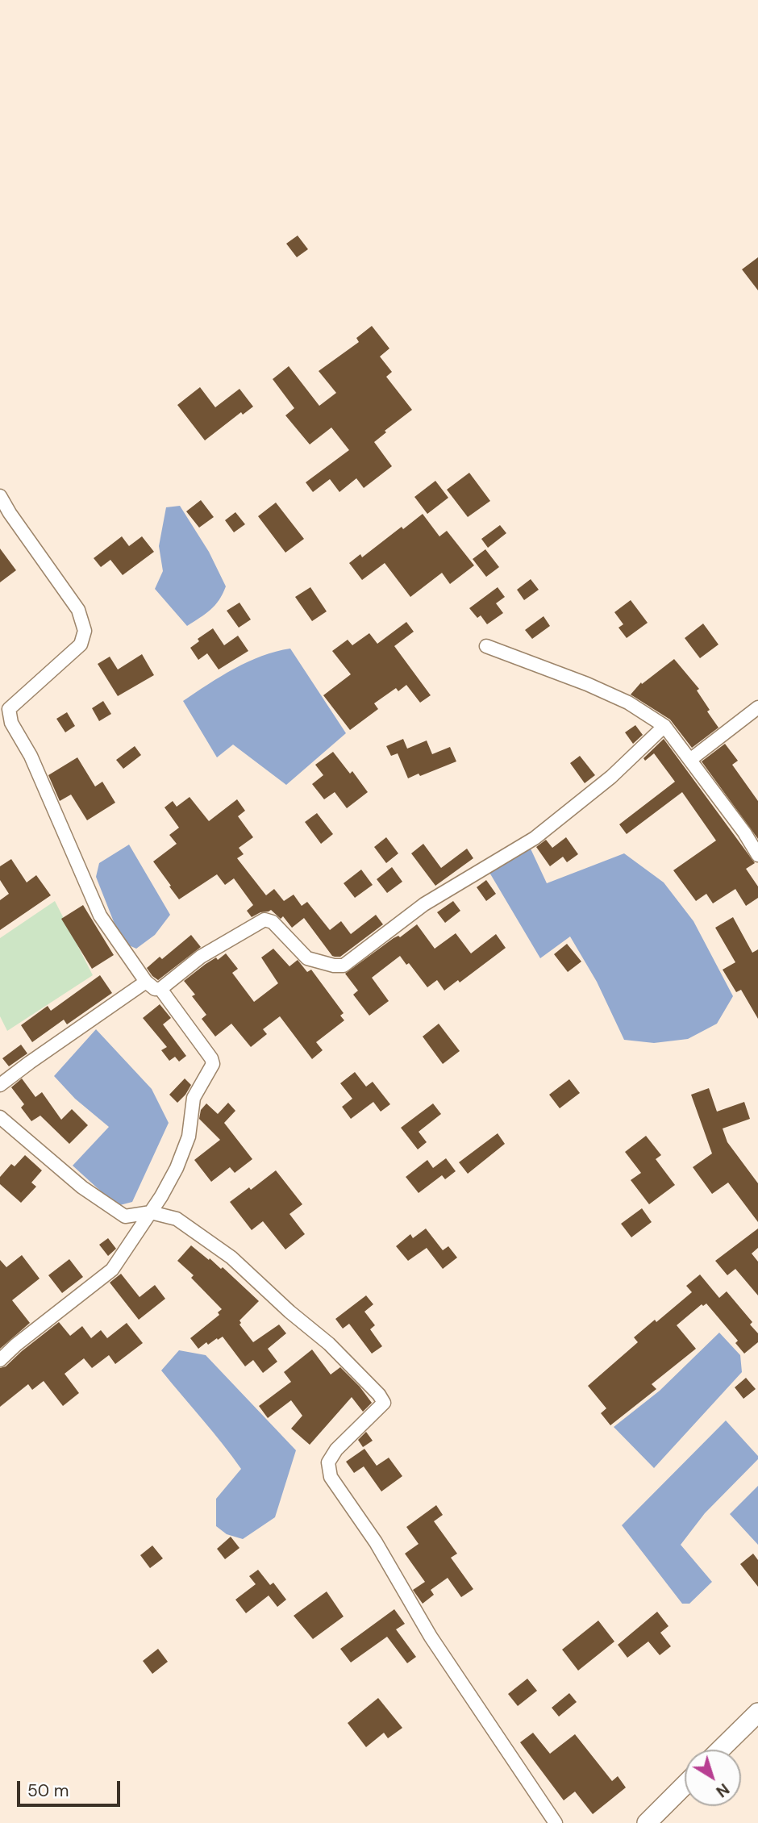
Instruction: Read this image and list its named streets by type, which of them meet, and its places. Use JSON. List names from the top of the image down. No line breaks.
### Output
{"scale_bar":"50 m","north":"bottom right"}
